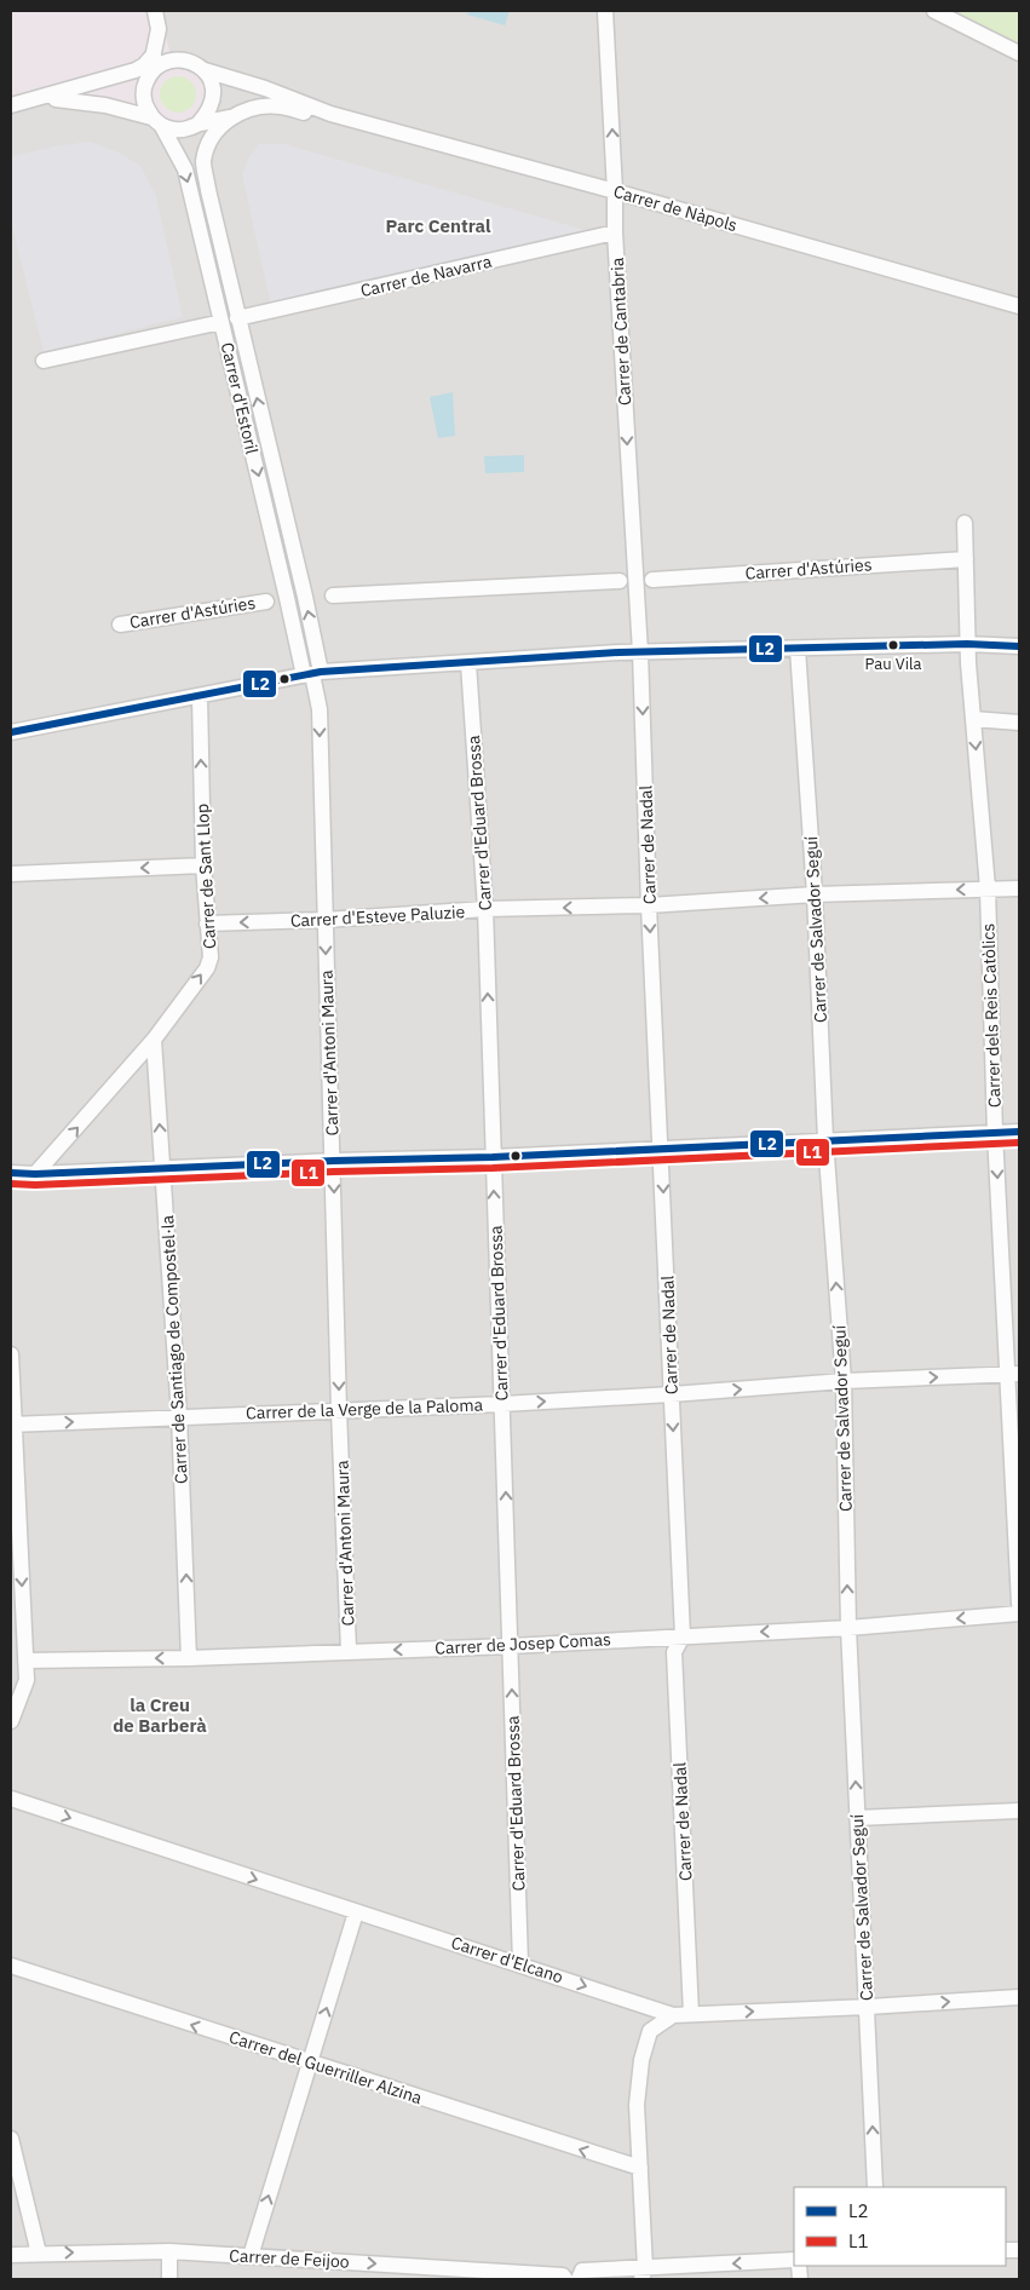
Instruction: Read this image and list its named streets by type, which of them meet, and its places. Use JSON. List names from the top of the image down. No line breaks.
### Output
{"streets":{"street":["Carrer de Nàpols","Carrer de Navarra","Carrer de Cantabria","Carrer d'Estoril","Carrer d'Astúries","Carrer d'Eduard Brossa","Carrer de Nadal","Carrer de Sant Llop","Carrer d'Esteve Paluzie","Carrer de Salvador Seguí","Carrer dels Reis Catòlics","Carrer d'Antoni Maura","Carrer de Santiago de Compostel·la","Carrer de la Verge de la Paloma","Carrer de Josep Comas","Carrer d'Elcano","Carrer del Guerriller Alzina","Carrer de Feijoo"]},"crossings":[["Carrer de Nàpols","Carrer de Cantabria"],["Carrer de Nàpols","Carrer d'Estoril"],["Carrer de Navarra","Carrer de Cantabria"],["Carrer de Navarra","Carrer d'Estoril"],["Carrer de Cantabria","Carrer de Nadal"],["Carrer d'Estoril","Carrer d'Antoni Maura"],["Carrer d'Astúries","Carrer dels Reis Catòlics"],["Carrer d'Eduard Brossa","Carrer d'Esteve Paluzie"],["Carrer d'Eduard Brossa","Carrer de la Verge de la Paloma"],["Carrer d'Eduard Brossa","Carrer de Josep Comas"],["Carrer d'Eduard Brossa","Carrer d'Elcano"],["Carrer de Nadal","Carrer d'Esteve Paluzie"],["Carrer de Nadal","Carrer de la Verge de la Paloma"],["Carrer de Nadal","Carrer de Josep Comas"],["Carrer de Nadal","Carrer d'Elcano"],["Carrer de Sant Llop","Carrer d'Esteve Paluzie"],["Carrer de Sant Llop","Carrer de Santiago de Compostel·la"],["Carrer d'Esteve Paluzie","Carrer de Salvador Seguí"],["Carrer d'Esteve Paluzie","Carrer dels Reis Catòlics"],["Carrer d'Esteve Paluzie","Carrer d'Antoni Maura"],["Carrer de Salvador Seguí","Carrer de la Verge de la Paloma"],["Carrer de Salvador Seguí","Carrer de Josep Comas"],["Carrer de Salvador Seguí","Carrer d'Elcano"],["Carrer dels Reis Catòlics","Carrer de la Verge de la Paloma"],["Carrer d'Antoni Maura","Carrer de la Verge de la Paloma"],["Carrer d'Antoni Maura","Carrer de Josep Comas"],["Carrer de Santiago de Compostel·la","Carrer de la Verge de la Paloma"],["Carrer de Santiago de Compostel·la","Carrer de Josep Comas"]],"one_way":["Carrer d'Eduard Brossa","Carrer de Nadal","Carrer de Sant Llop","Carrer d'Esteve Paluzie","Carrer de Salvador Seguí","Carrer dels Reis Catòlics","Carrer d'Antoni Maura","Carrer de Santiago de Compostel·la","Carrer de la Verge de la Paloma","Carrer de Josep Comas","Carrer d'Elcano","Carrer del Guerriller Alzina","Carrer de Feijoo"],"districts":["Parc Central","la Creu de Barberà"],"places":["Pau Vila"],"lines":["transit line L2","transit line L1"],"legend":["L2","L1"]}
